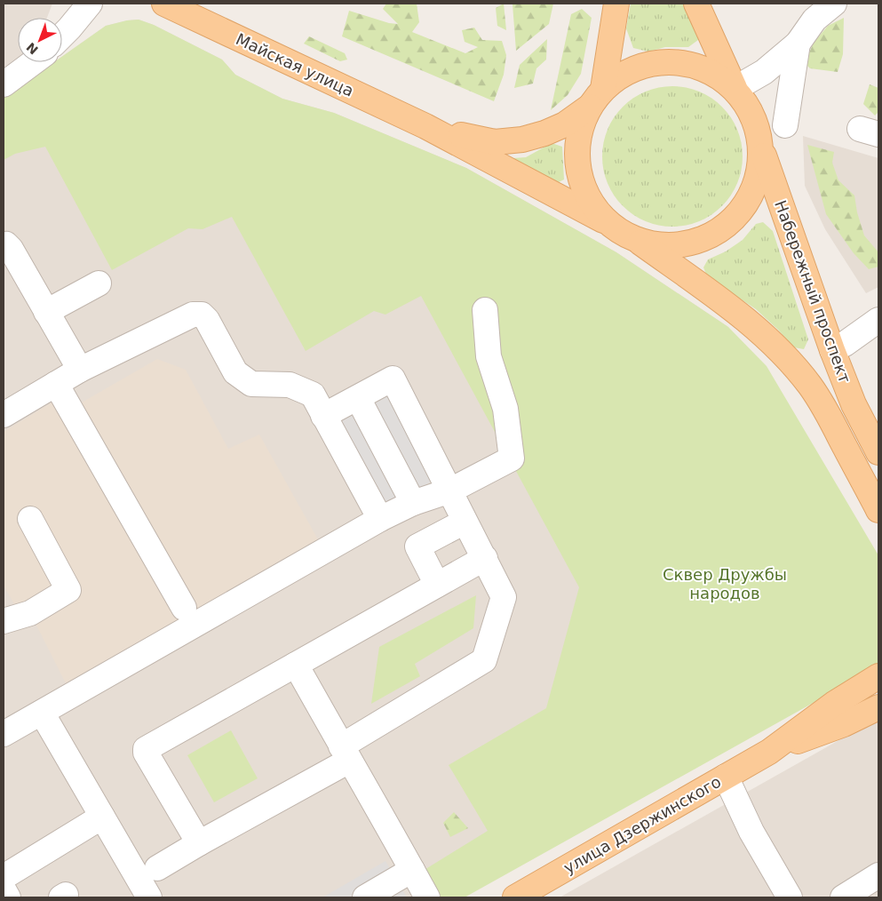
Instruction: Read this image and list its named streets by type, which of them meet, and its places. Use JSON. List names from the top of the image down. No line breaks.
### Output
{"streets":{"main road":["Майская улица","Набережный проспект","улица Дзержинского"]},"parks":["Сквер Дружбы народов"],"north":"bottom left"}
